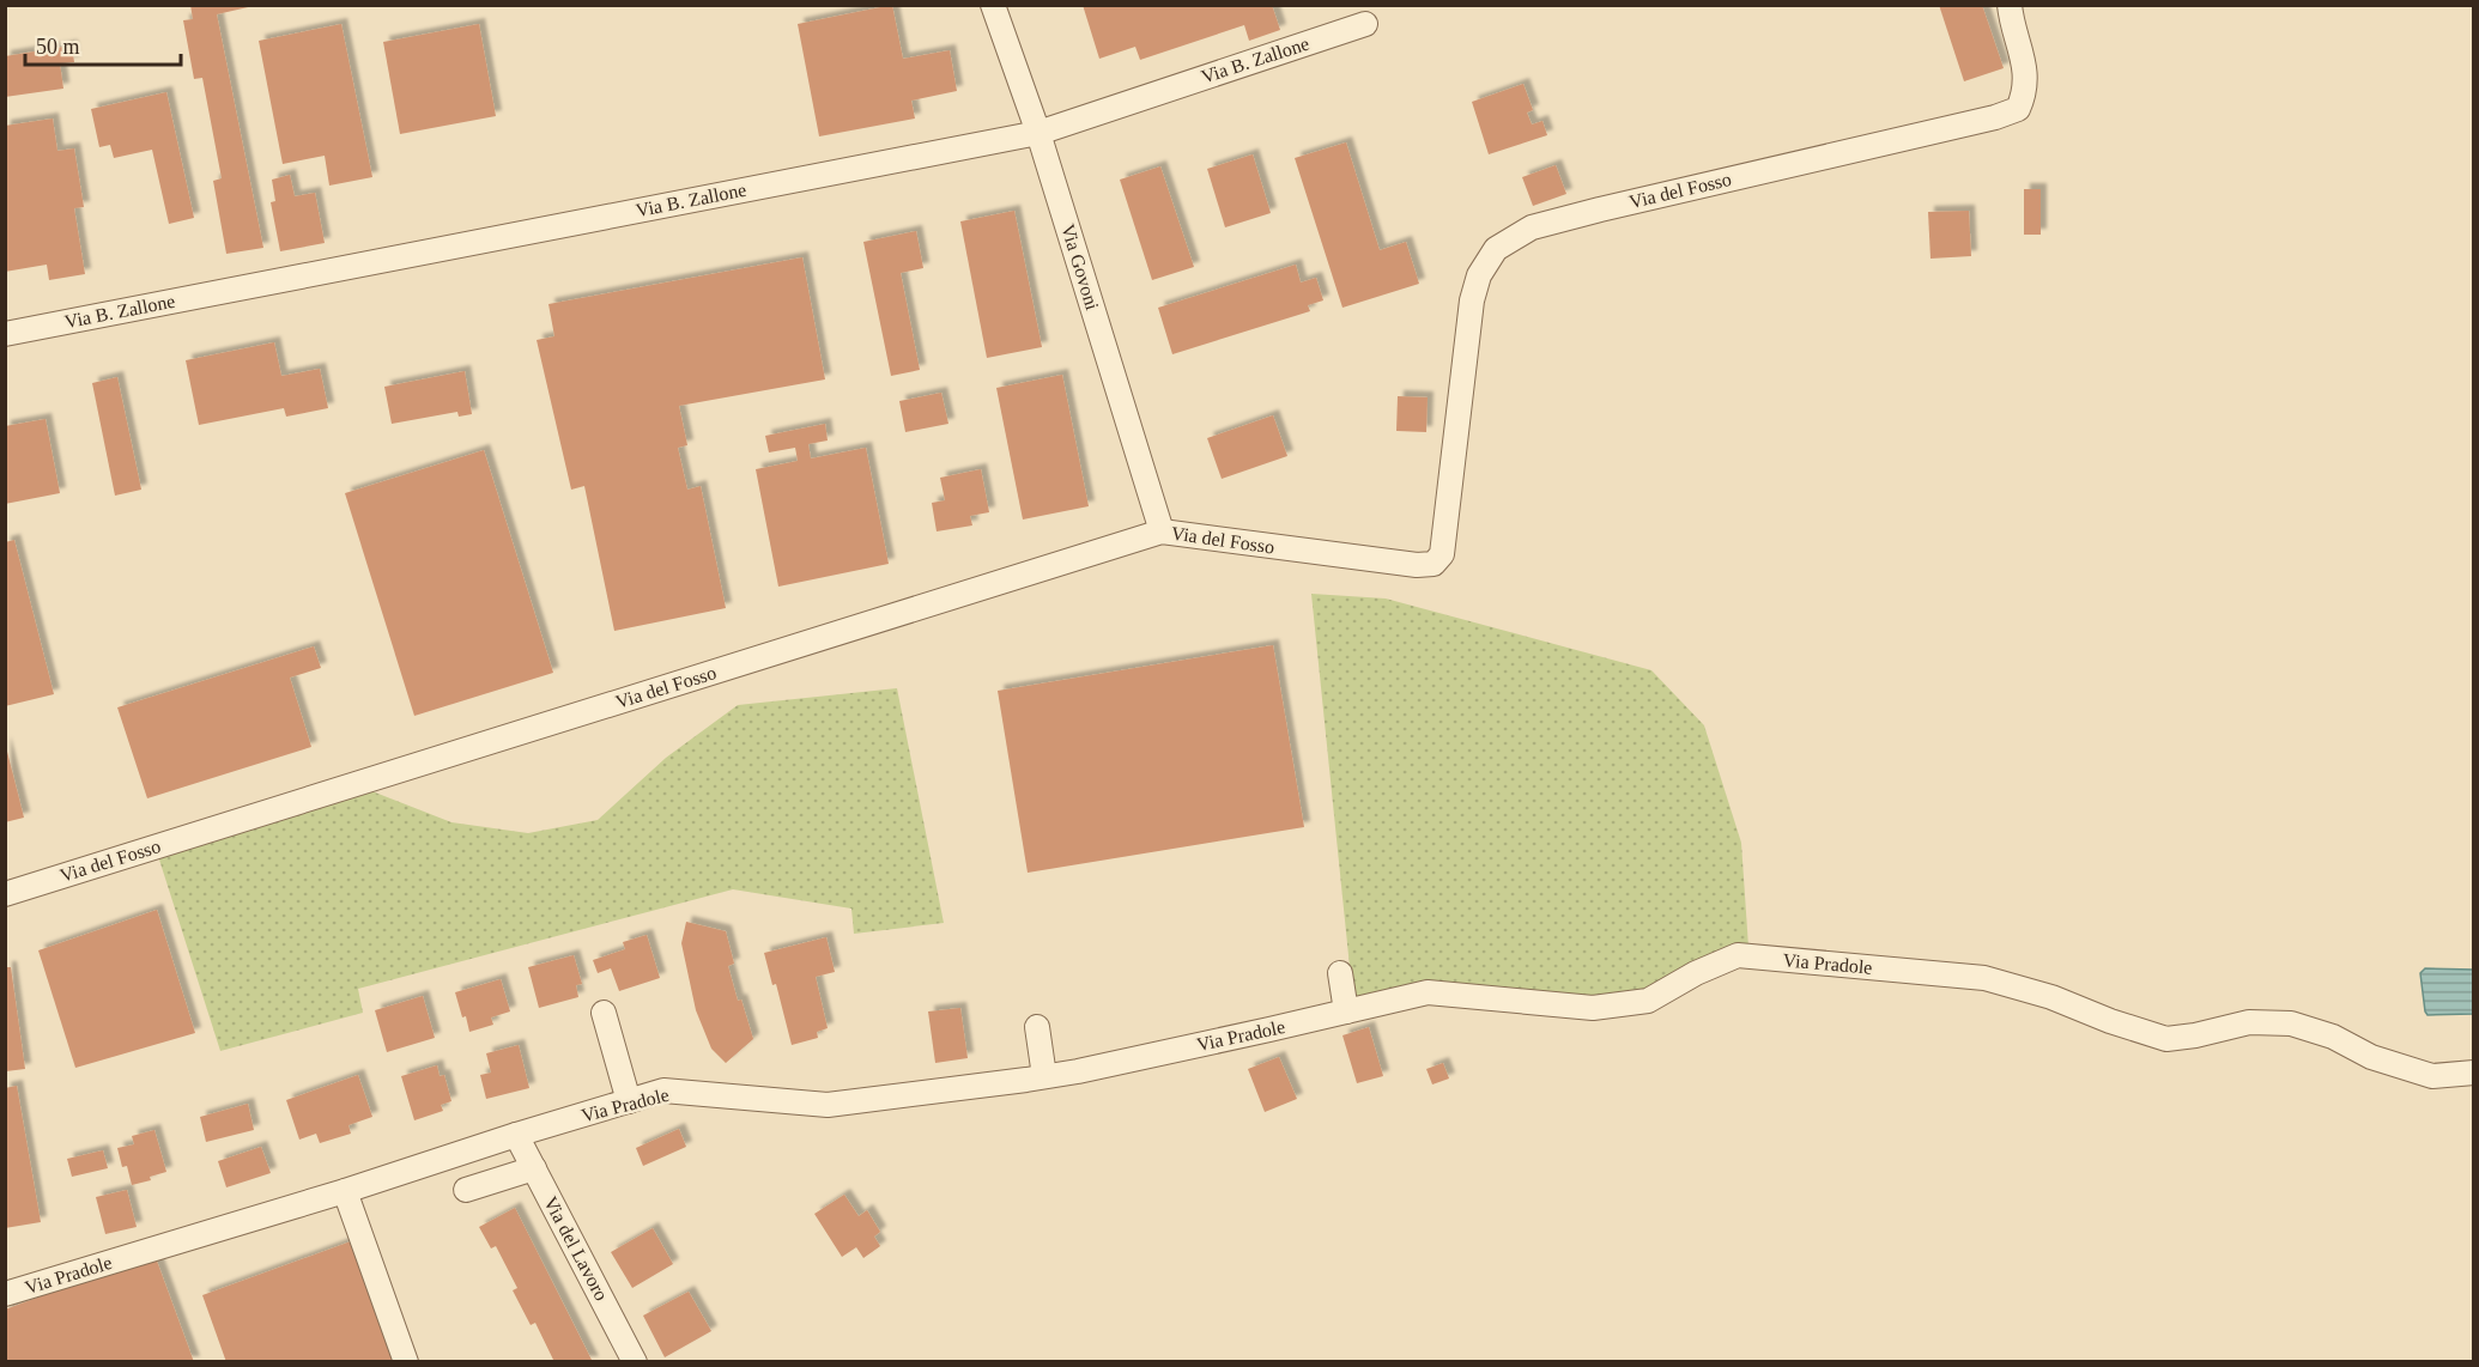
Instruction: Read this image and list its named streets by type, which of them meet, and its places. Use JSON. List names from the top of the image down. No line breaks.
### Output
{"streets":{"street":["Via B. Zallone","Via del Fosso","Via Govoni","Via Pradole","Via del Lavoro"]},"crossings":[["Via B. Zallone","Via Govoni"],["Via del Fosso","Via Govoni"],["Via Pradole","Via del Lavoro"]],"scale_bar":"50 m"}
